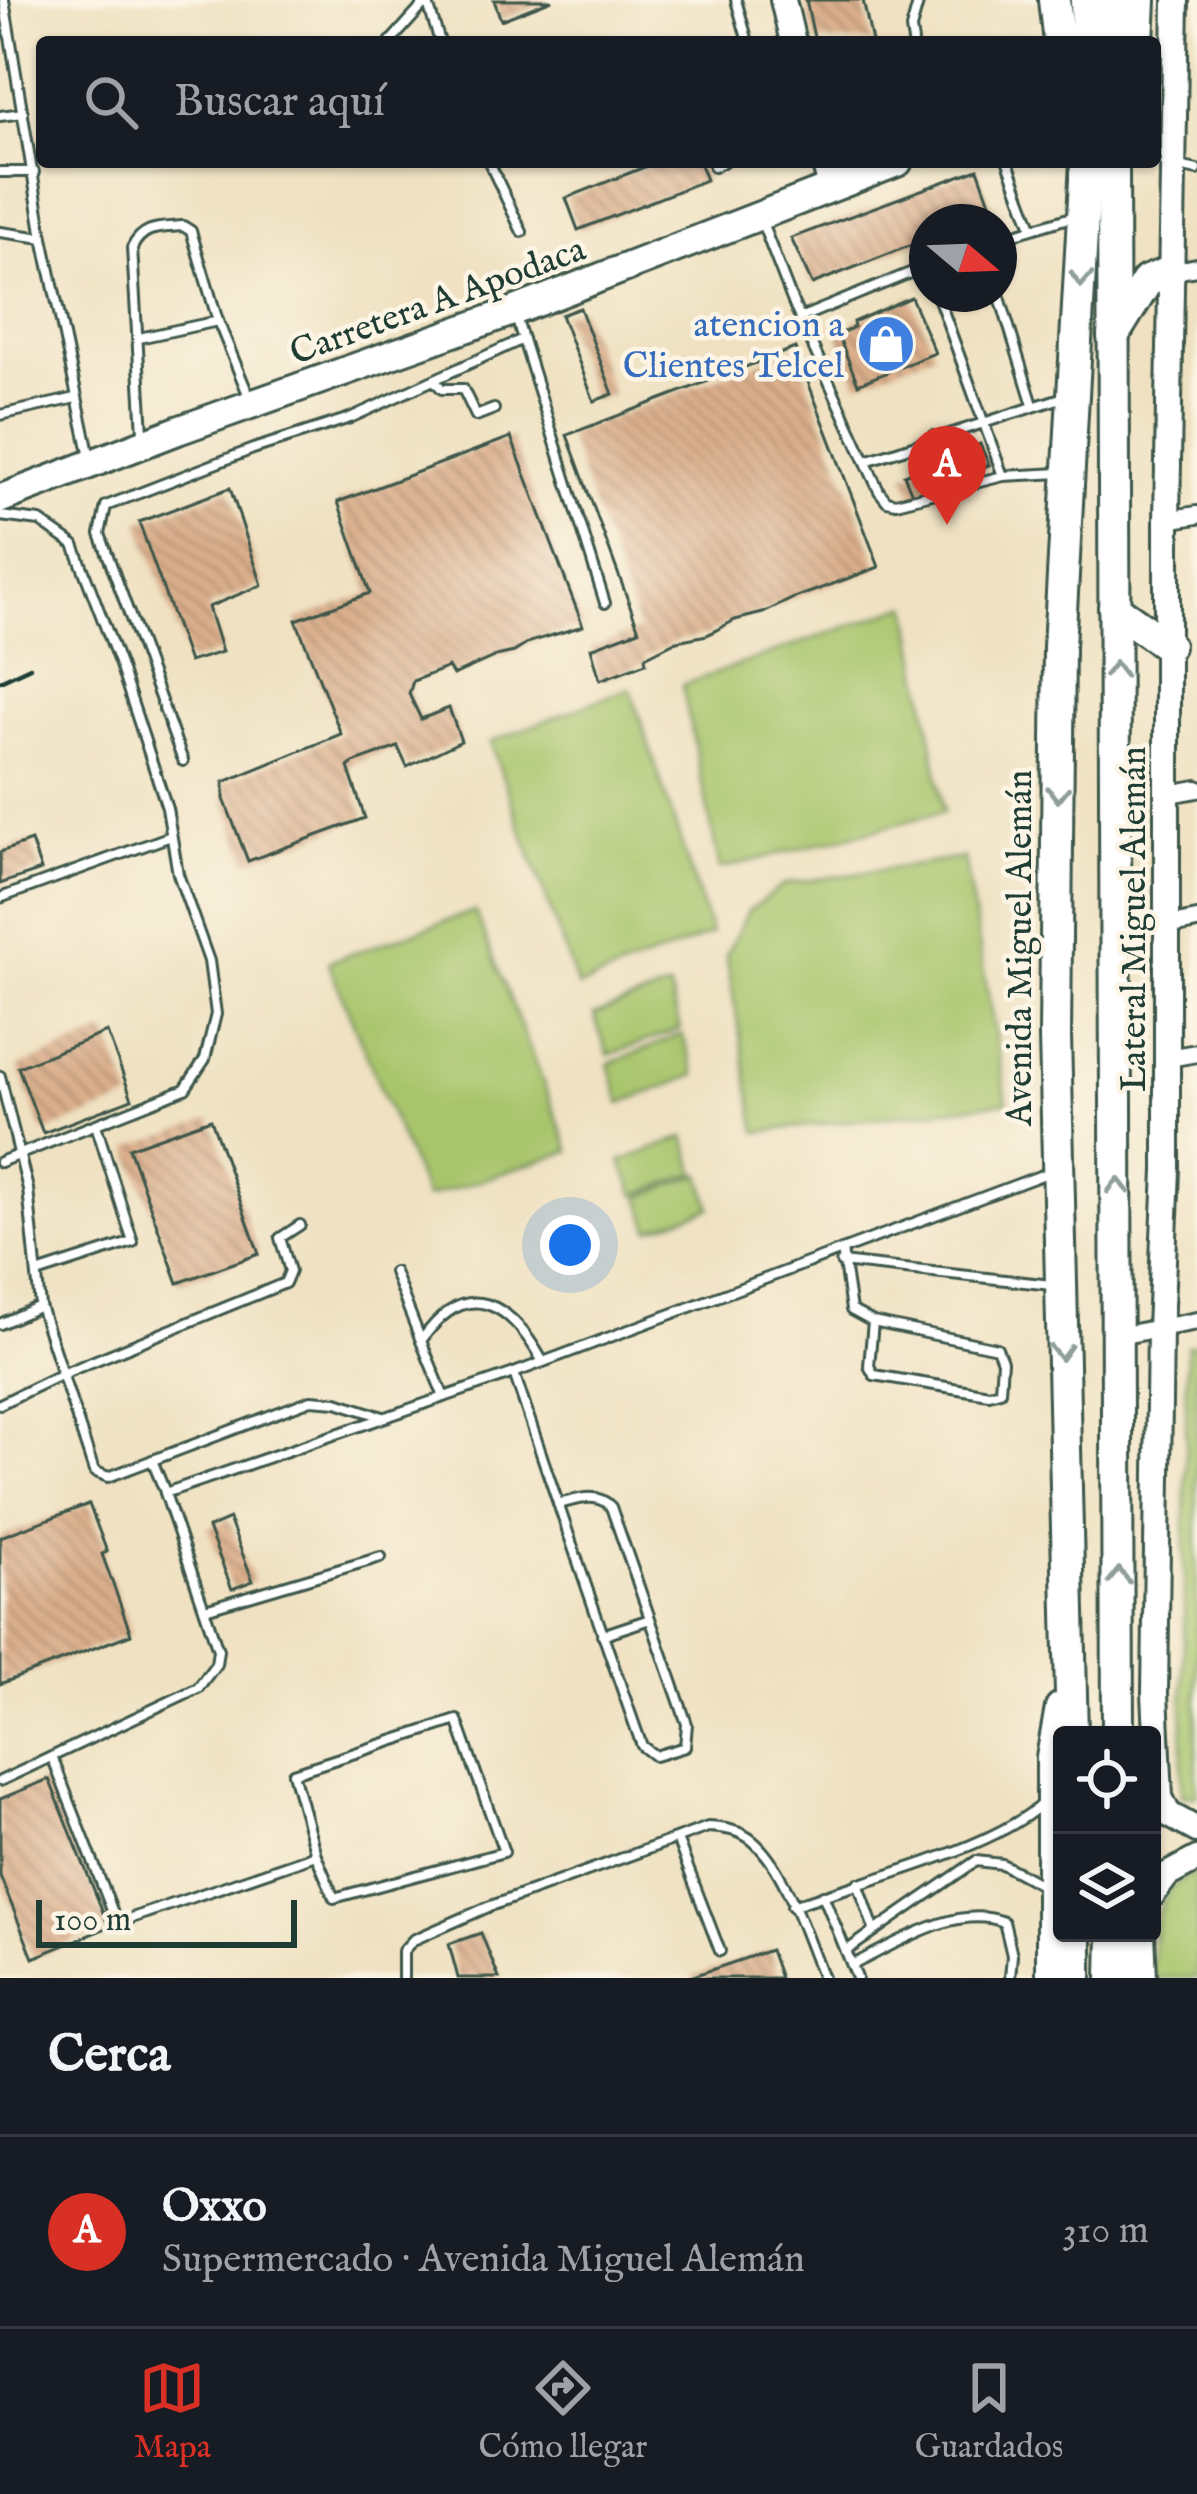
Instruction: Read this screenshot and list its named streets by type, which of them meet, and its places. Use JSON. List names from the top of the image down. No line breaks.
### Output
{"streets":{"highway":["Avenida Miguel Alemán"],"main road":["Carretera A Apodaca"],"street":["Lateral Miguel Alemán"]},"places":{"shop":["atencion a Clientes Telcel"]},"scale_bar":"100 m","north":"right","page":{"search":"Buscar aquí","pins":"A","scale":"100 m","heading":"Cerca","list":[{"mark":"A","name":"Oxxo","note":"Supermercado · Avenida Miguel Alemán","value":"310 m"}],"nav":["Mapa","Cómo llegar","Guardados"]}}
